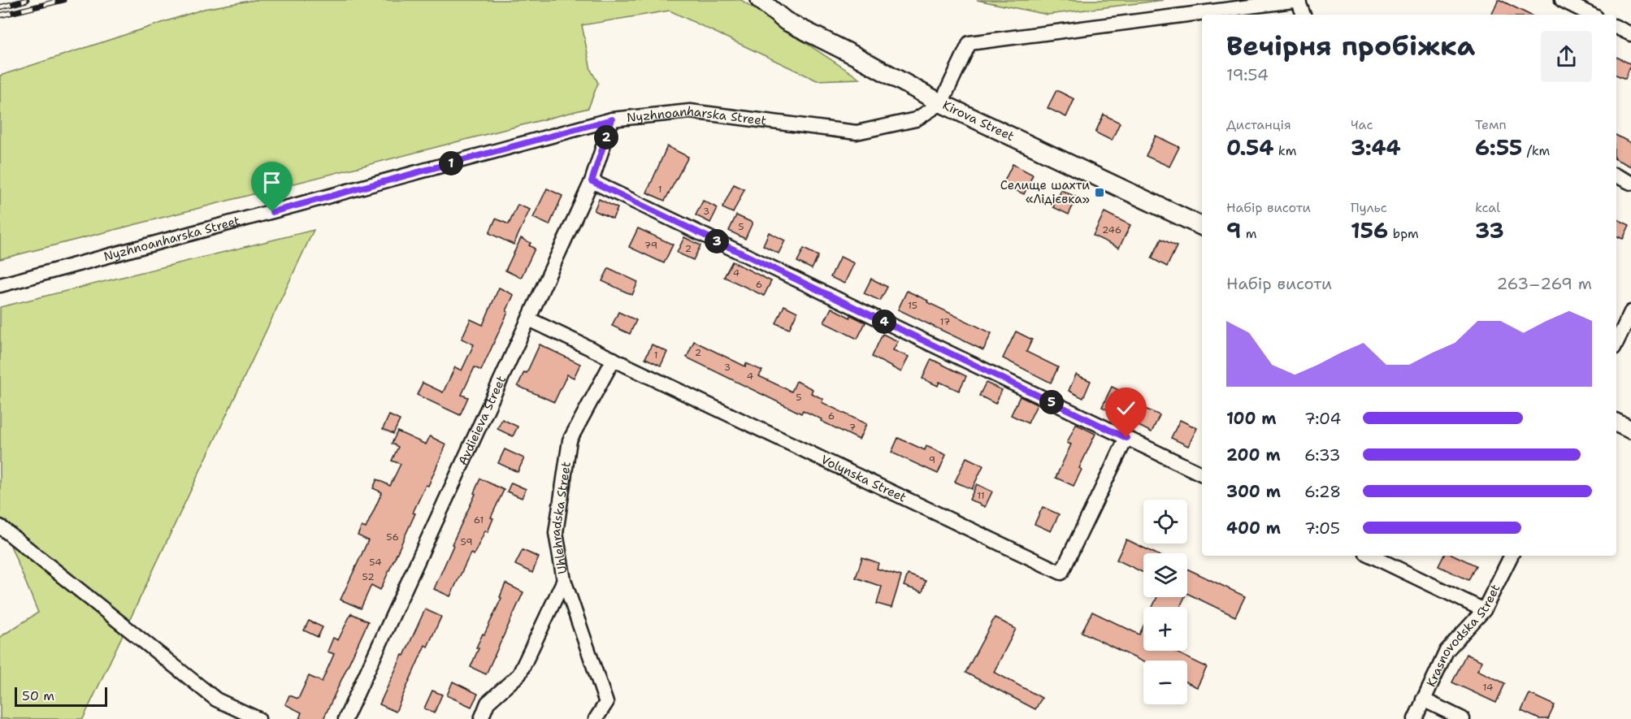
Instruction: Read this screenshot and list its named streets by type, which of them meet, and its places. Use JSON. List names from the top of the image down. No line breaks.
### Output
{"streets":{"main road":["Kirova Street"],"street":["Nyzhnoanharska Street","Avdieieva Street","Volynska Street","Uhlehradska Street","Krasnovodska Street"]},"crossings":[["Nyzhnoanharska Street","Kirova Street"],["Nyzhnoanharska Street","Avdieieva Street"],["Avdieieva Street","Volynska Street"],["Volynska Street","Uhlehradska Street"]],"places":{"transit":["Селище шахти «Лідієвка»"]},"house_numbers":["1","3","5","246","79","2","4","6","15","17","2","1","3","4","5","6","7","9","11","61","56","59","54","52","14"],"scale_bar":"50 m","page":{"heading":["Вечірня пробіжка","19:54"],"stats":[["Дистанція","0.54 km"],["Час","3:44"],["Темп","6:55 /km"],["Набір висоти","9 m"],["Пульс","156 bpm"],["kcal","33"]],"pins":["2","1","3","4","5"],"chart":["Набір висоти","263–269 m"],"list":[{"name":"100 m","note":"7:04"},{"name":"200 m","note":"6:33"},{"name":"300 m","note":"6:28"},{"name":"400 m","note":"7:05"}],"map_buttons":["+","−"],"scale":"50 m"}}
